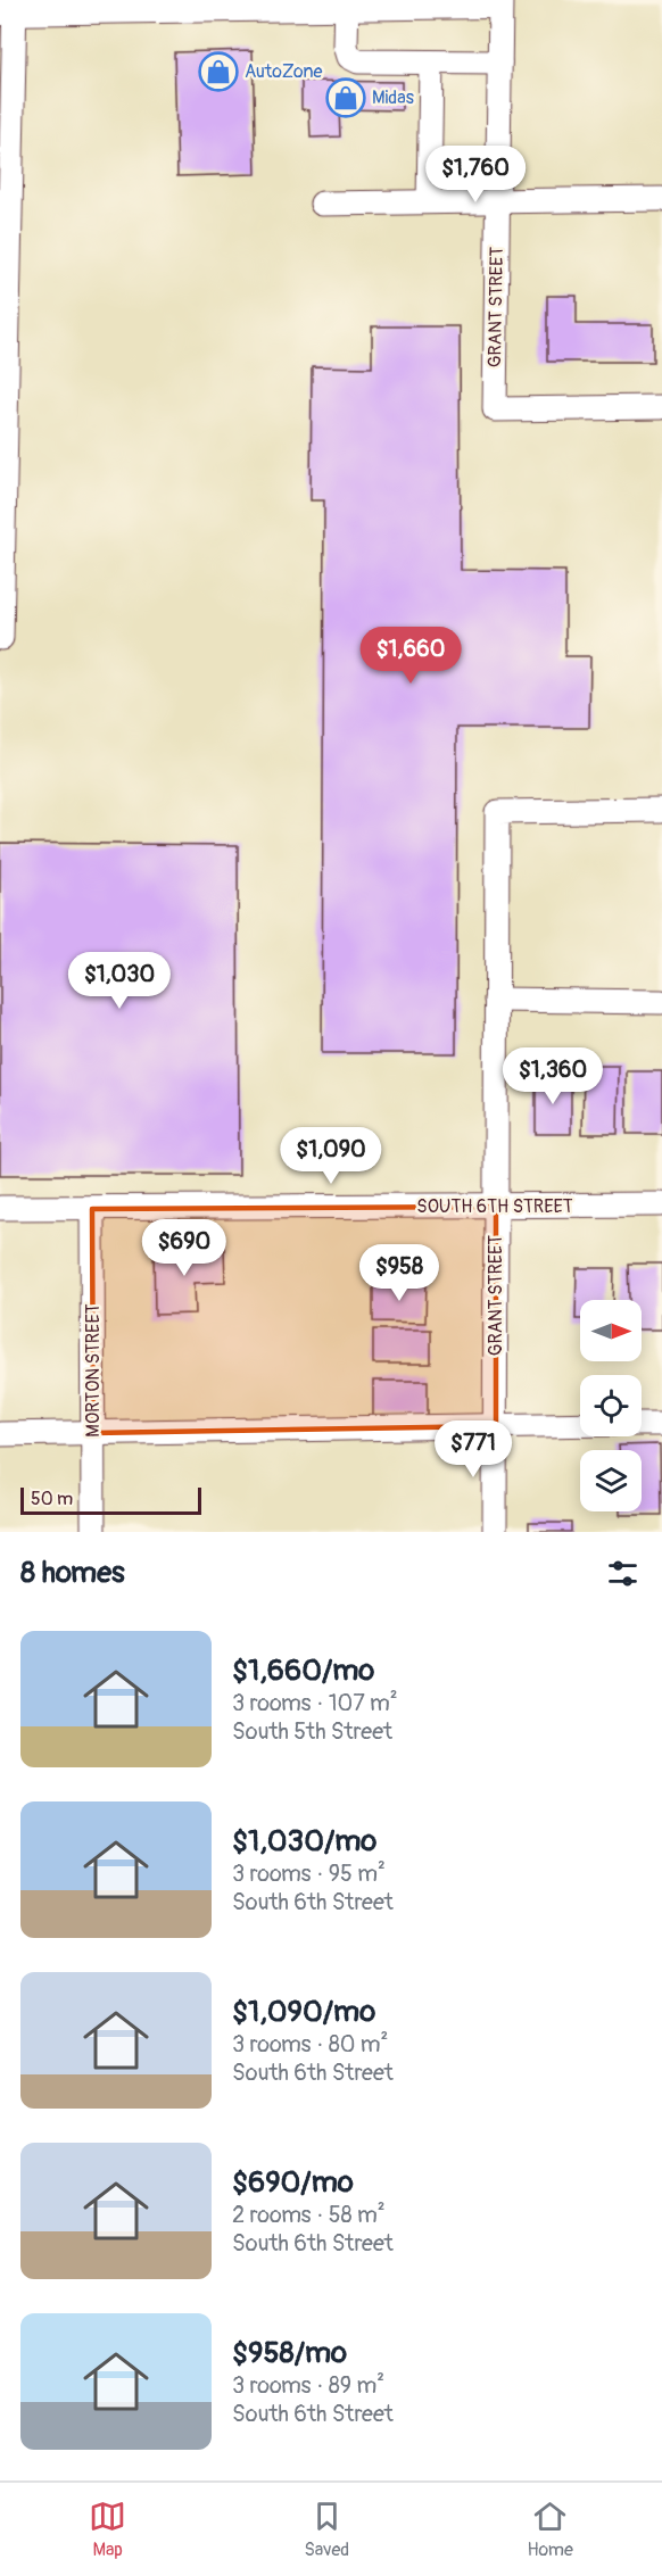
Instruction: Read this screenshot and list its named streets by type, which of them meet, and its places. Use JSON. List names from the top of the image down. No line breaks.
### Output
{"streets":{"street":["GRANT STREET","SOUTH 6TH STREET","MORTON STREET"]},"crossings":[["GRANT STREET","SOUTH 6TH STREET"],["SOUTH 6TH STREET","MORTON STREET"]],"places":{"shop":["AutoZone","Midas"]},"scale_bar":"50 m","north":"right","page":{"price":["$1,760","$1,660","$1,030","$1,360","$1,090","$690","$958","$771"],"scale":"50 m","heading":"8 homes","list":[{"name":"$1,660/mo","note":"3 rooms · 107 m² · South 5th Street"},{"name":"$1,030/mo","note":"3 rooms · 95 m² · South 6th Street"},{"name":"$1,090/mo","note":"3 rooms · 80 m² · South 6th Street"},{"name":"$690/mo","note":"2 rooms · 58 m² · South 6th Street"},{"name":"$958/mo","note":"3 rooms · 89 m² · South 6th Street"}],"tabs":["Map","Saved","Home"]}}
